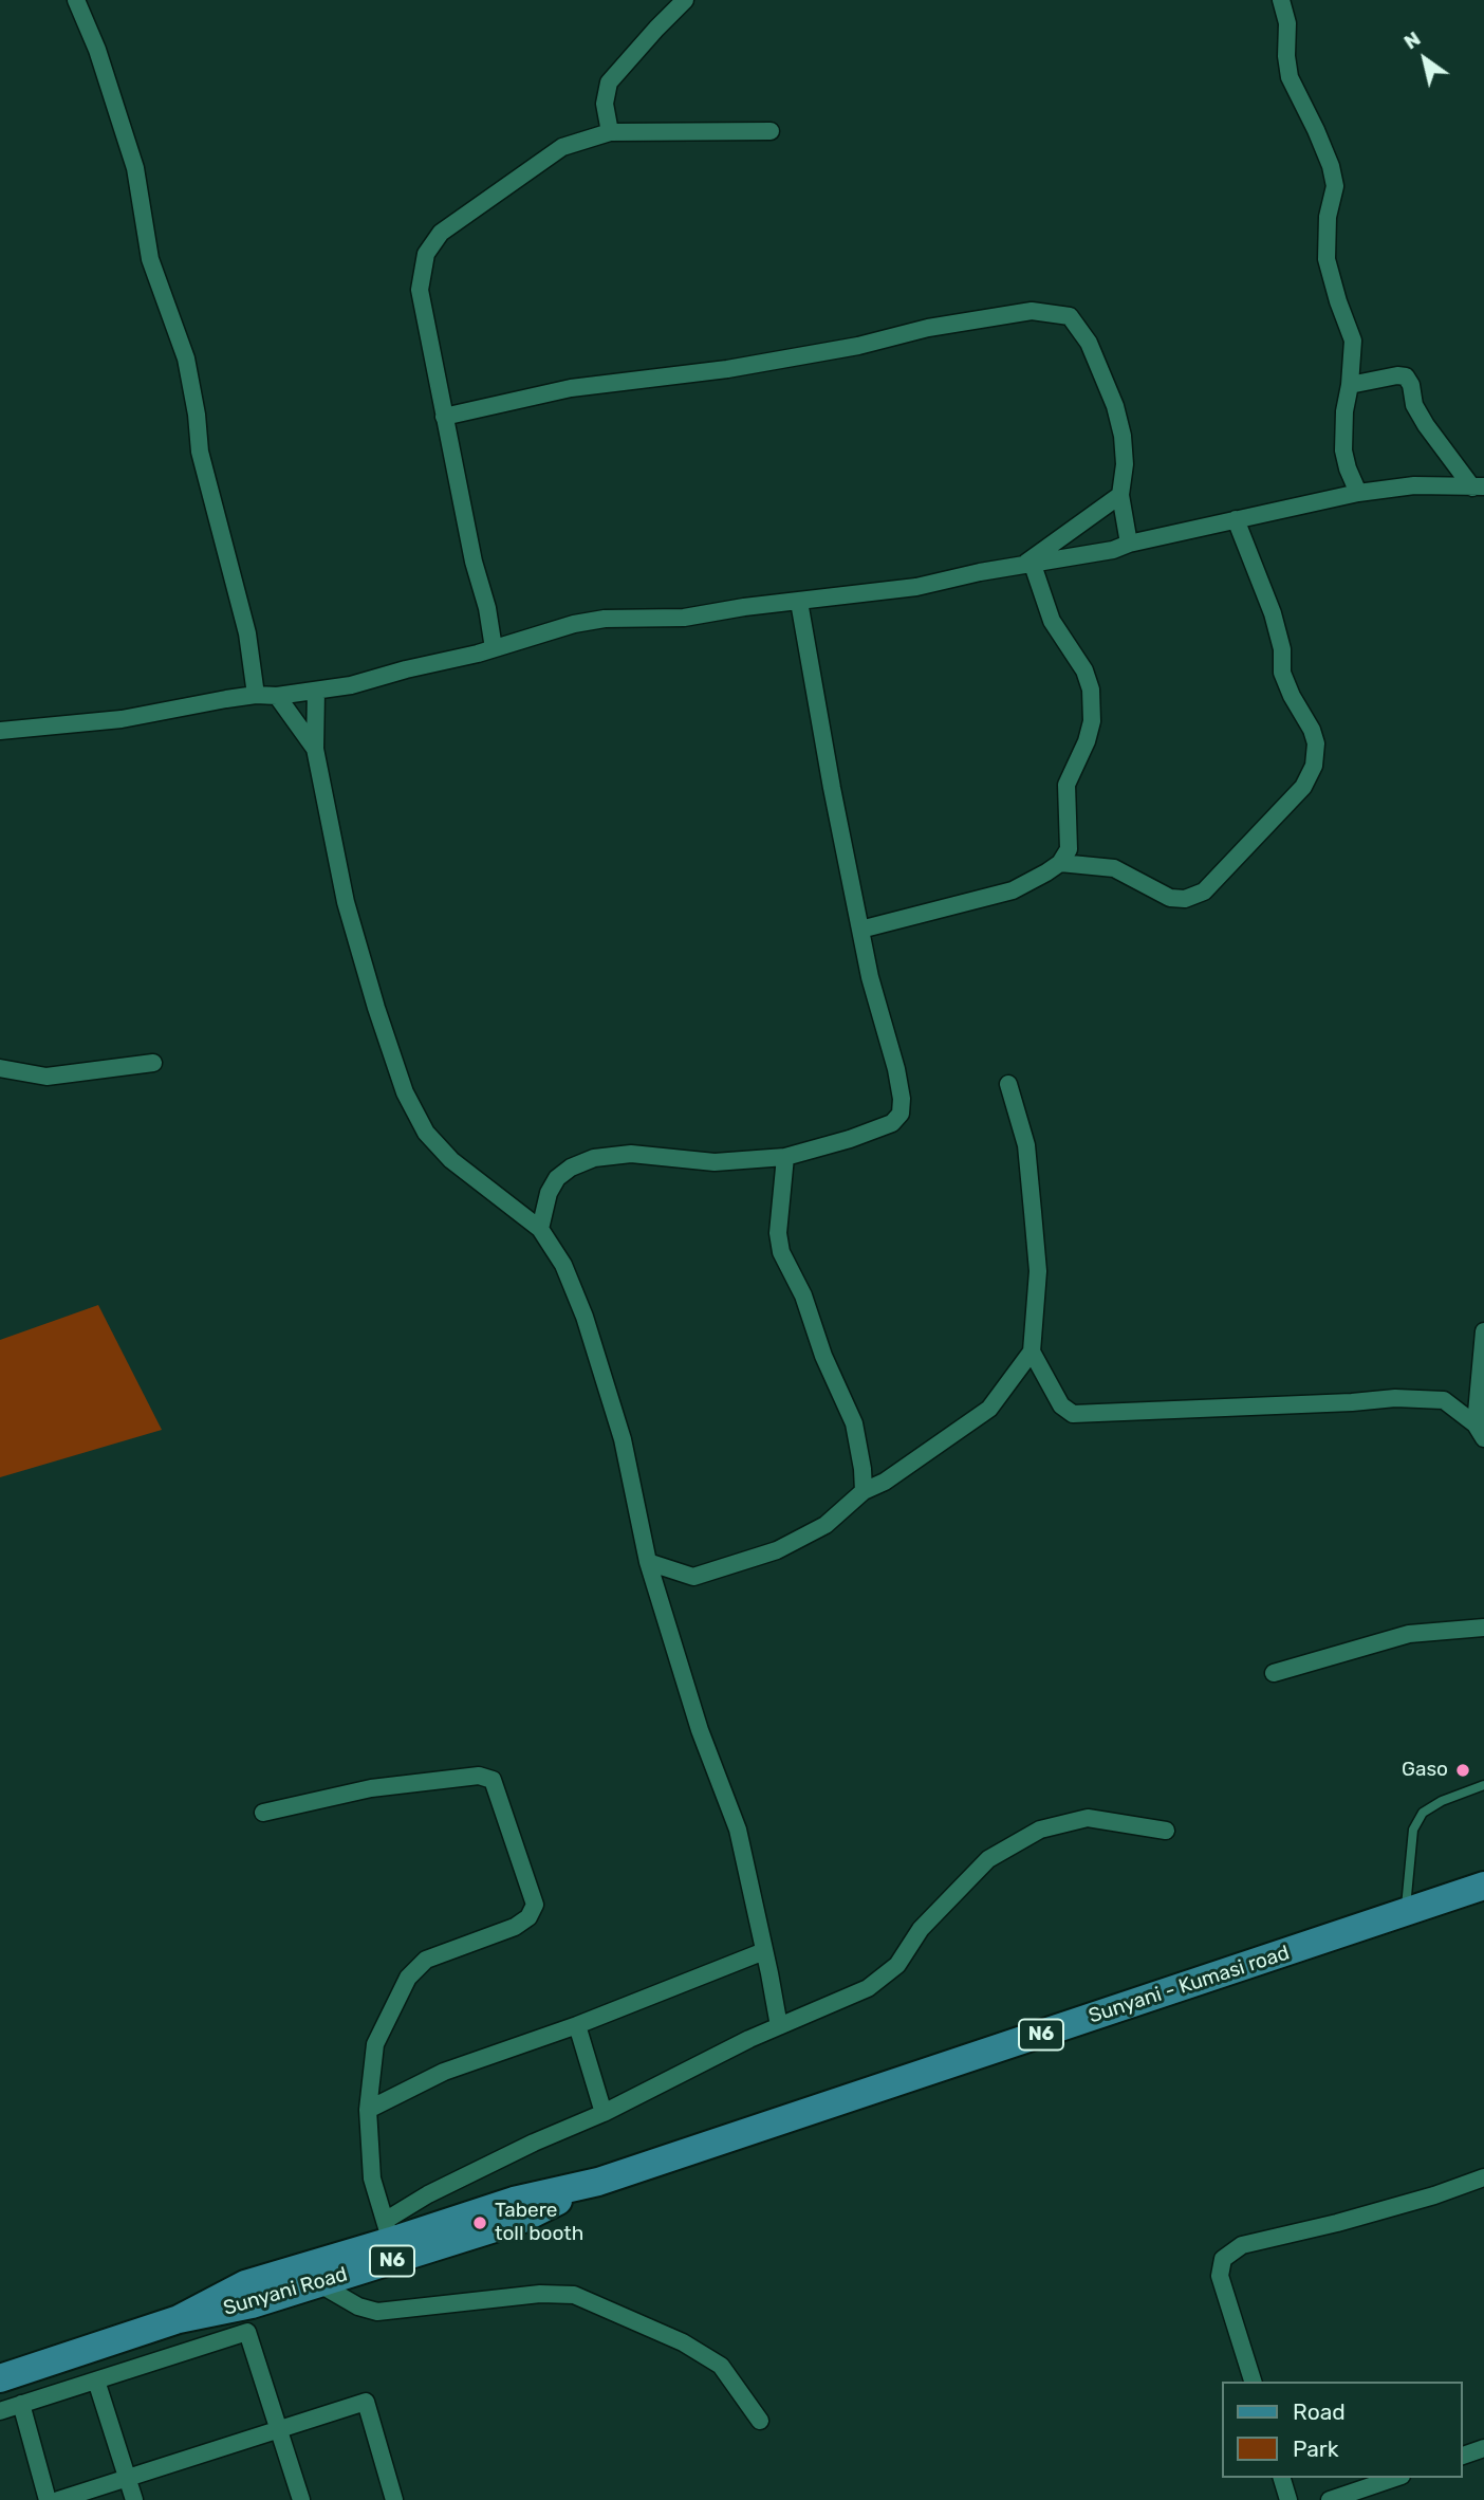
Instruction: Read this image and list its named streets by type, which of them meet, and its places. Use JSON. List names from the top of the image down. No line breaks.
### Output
{"streets":{"main road":["Sunyani - Kumasi road","N6","Sunyani Road"]},"crossings":[["Sunyani - Kumasi road","Sunyani Road"],["N6","Sunyani Road"]],"places":["Gaso","Tabere toll booth"],"legend":["Road","Park"],"north":"top left"}
